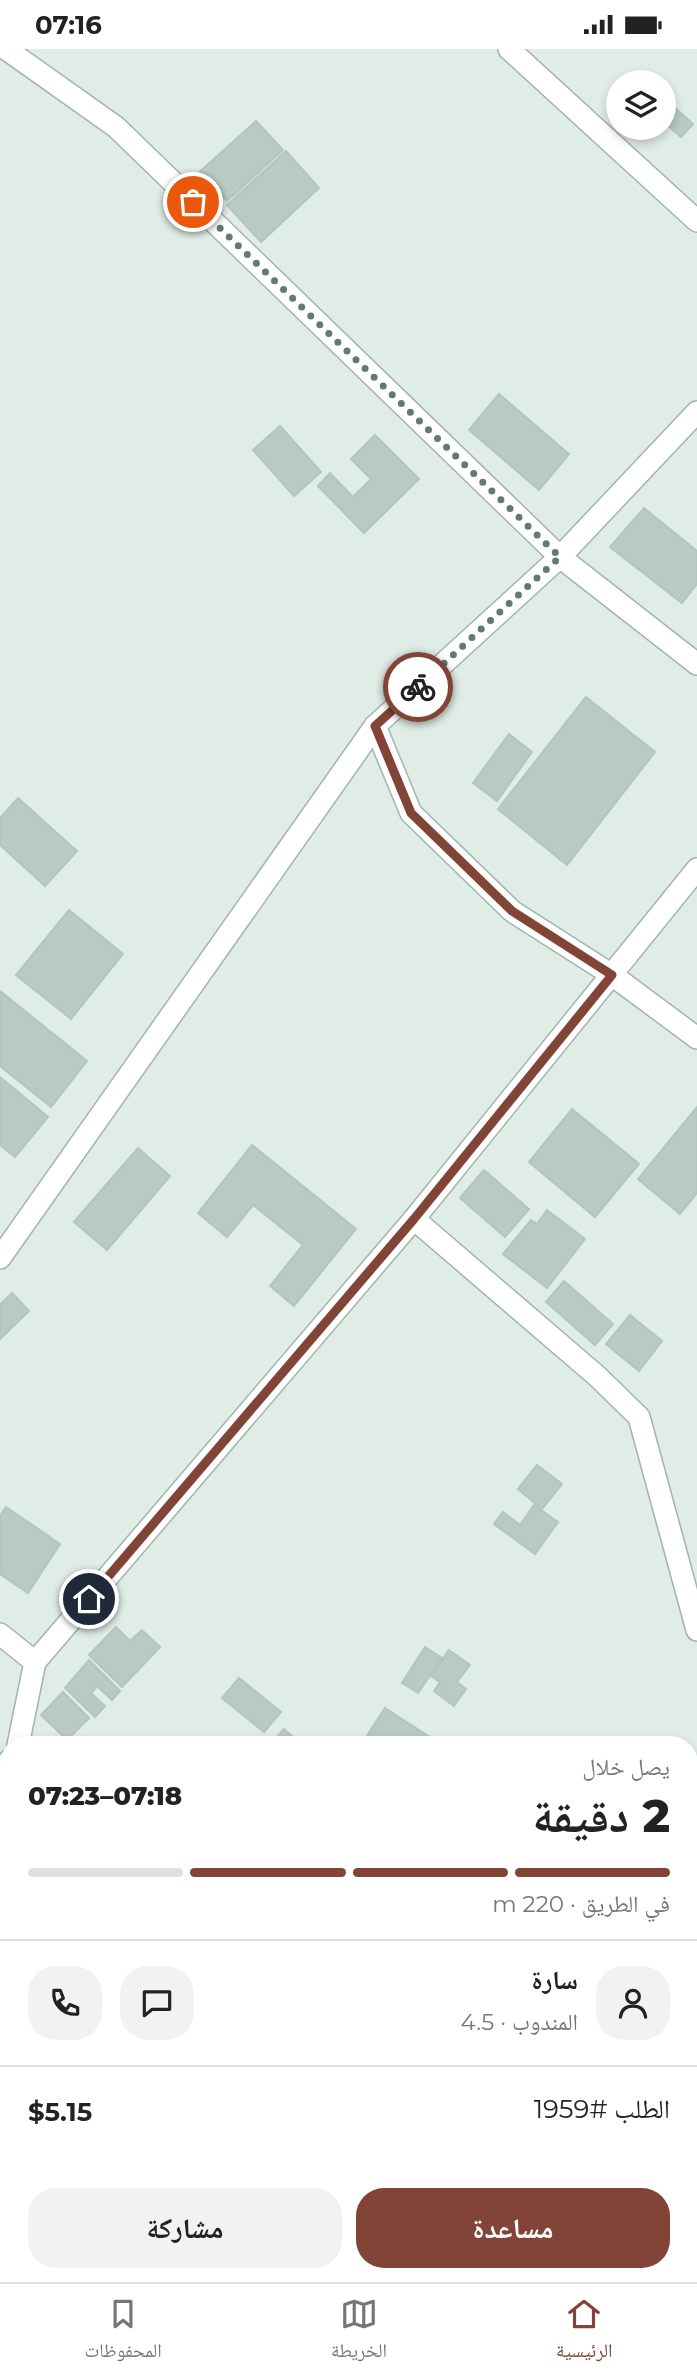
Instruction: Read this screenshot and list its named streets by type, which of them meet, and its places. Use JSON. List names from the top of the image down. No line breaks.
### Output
{"page":{"status":"07:16","heading":["2 دقيقة","يصل خلال","07:18–07:23"],"panel":["سارة","المندوب · 4.5","الطلب #1959","$5.15"],"bar":"في الطريق · 220 m","buttons":["مساعدة","مشاركة"],"tabs":["الرئيسية","الخريطة","المحفوظات"]}}
